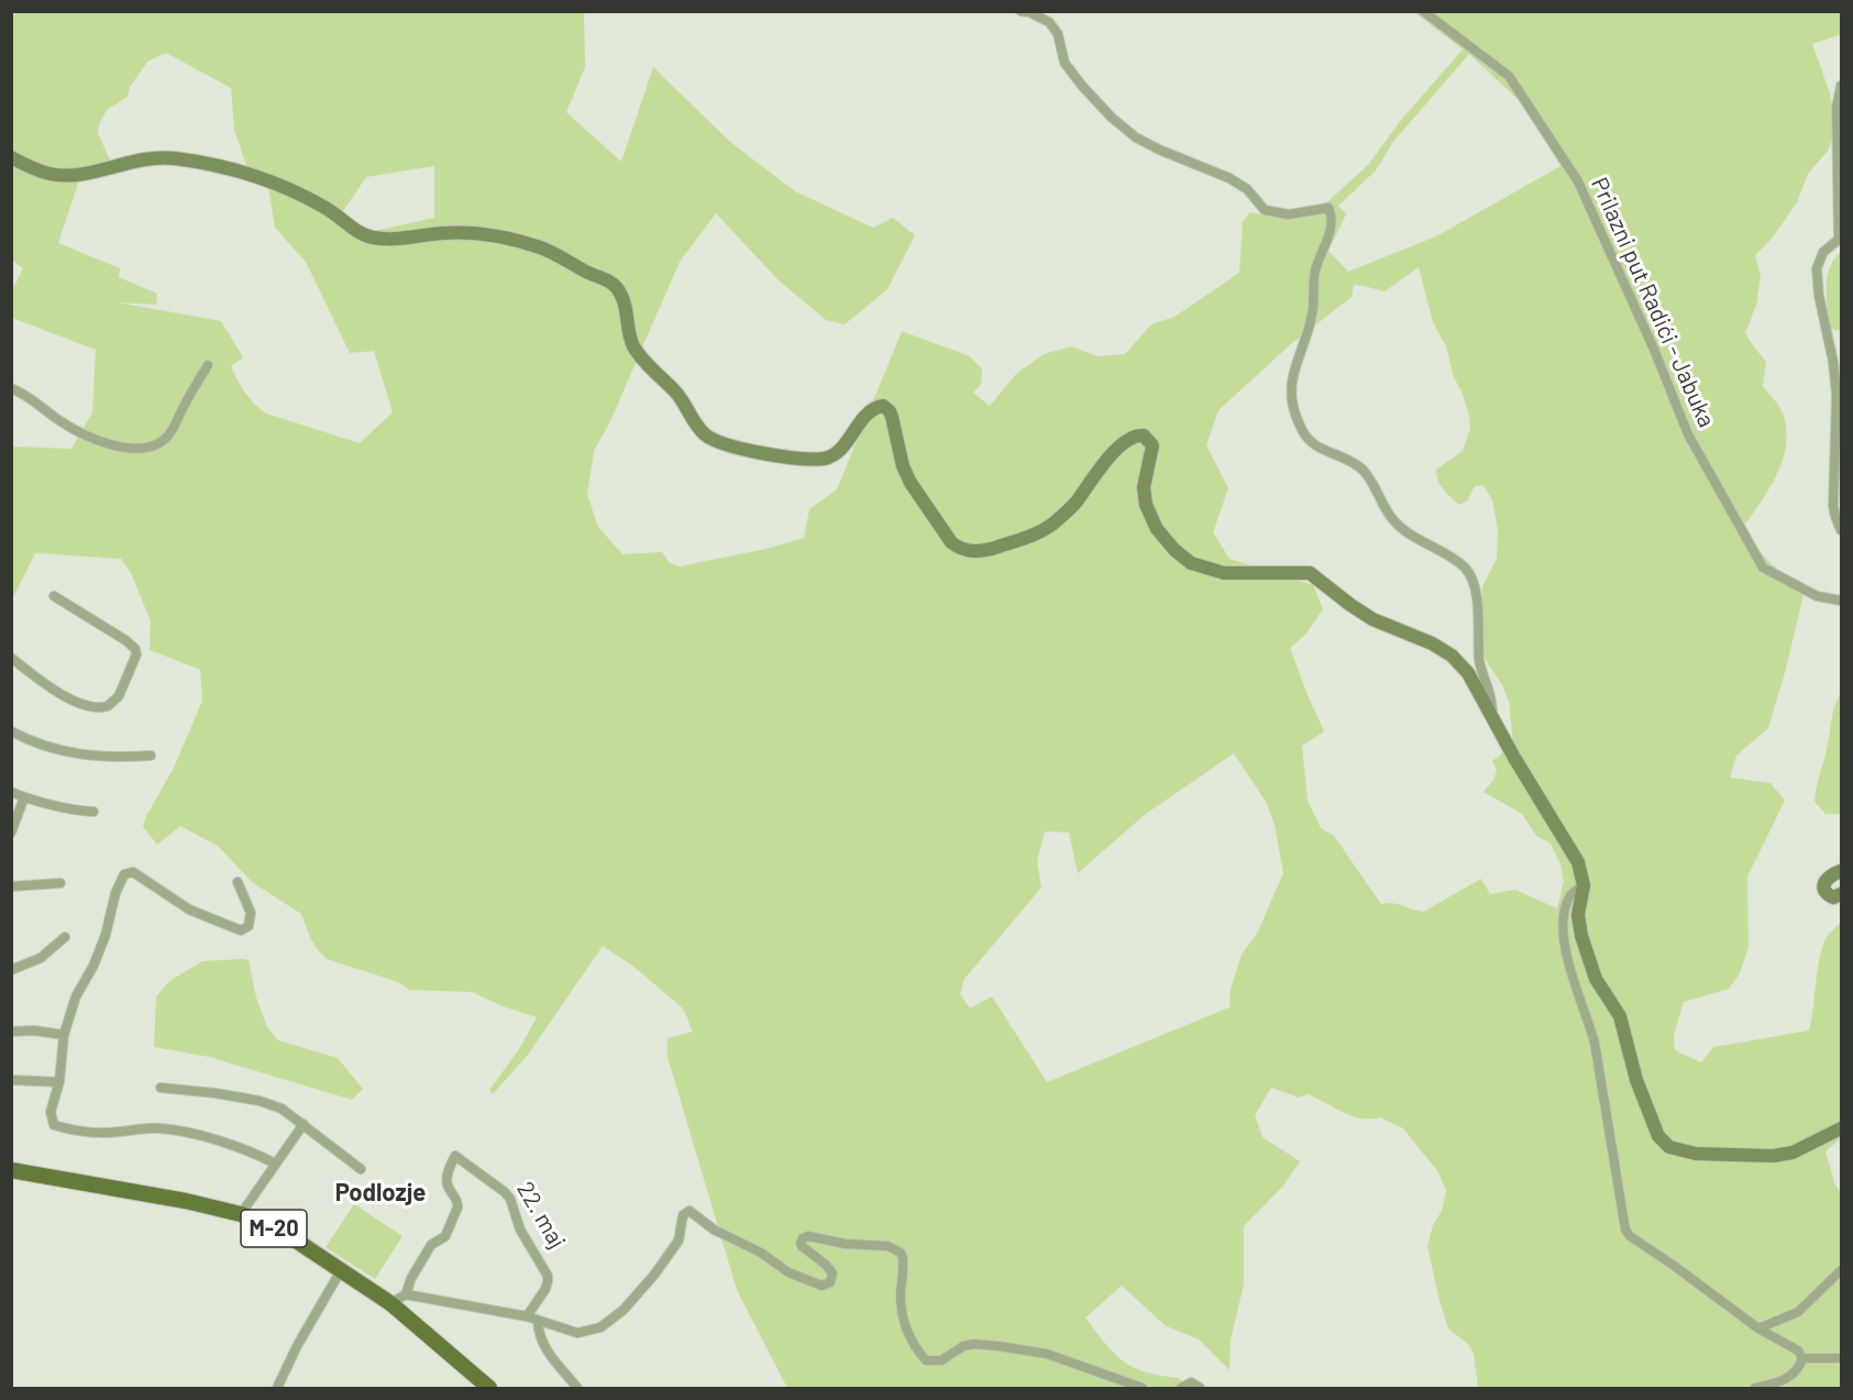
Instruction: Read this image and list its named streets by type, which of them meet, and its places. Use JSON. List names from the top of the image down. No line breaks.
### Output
{"streets":{"main road":["M-20"],"street":["Prilazni put Radići - Jabuka","22. maj"]},"districts":["Podlozje"]}
